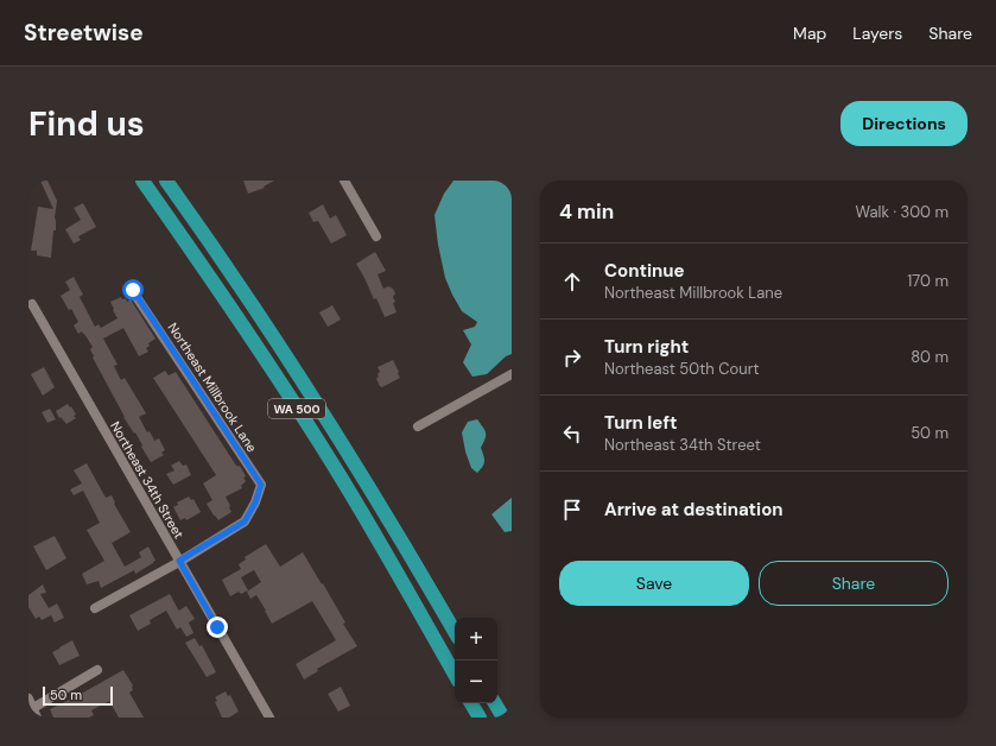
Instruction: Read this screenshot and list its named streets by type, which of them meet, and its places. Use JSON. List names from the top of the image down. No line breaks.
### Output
{"streets":{"highway":["WA 500"],"street":["Northeast Millbrook Lane","Northeast 34th Street"]},"crossings":[["Northeast Millbrook Lane","Northeast 34th Street"]],"scale_bar":"50 m","page":{"header":"Streetwise","nav":["Map","Layers","Share"],"buttons":["Directions",["Save","Share"]],"title":"Find us","heading":["4 min","Walk · 300 m"],"list":[["Continue","Northeast Millbrook Lane","170 m"],["Turn right","Northeast 50th Court","80 m"],["Turn left","Northeast 34th Street","50 m"],"Arrive at destination"],"map_buttons":["+","−"],"scale":"50 m"}}
